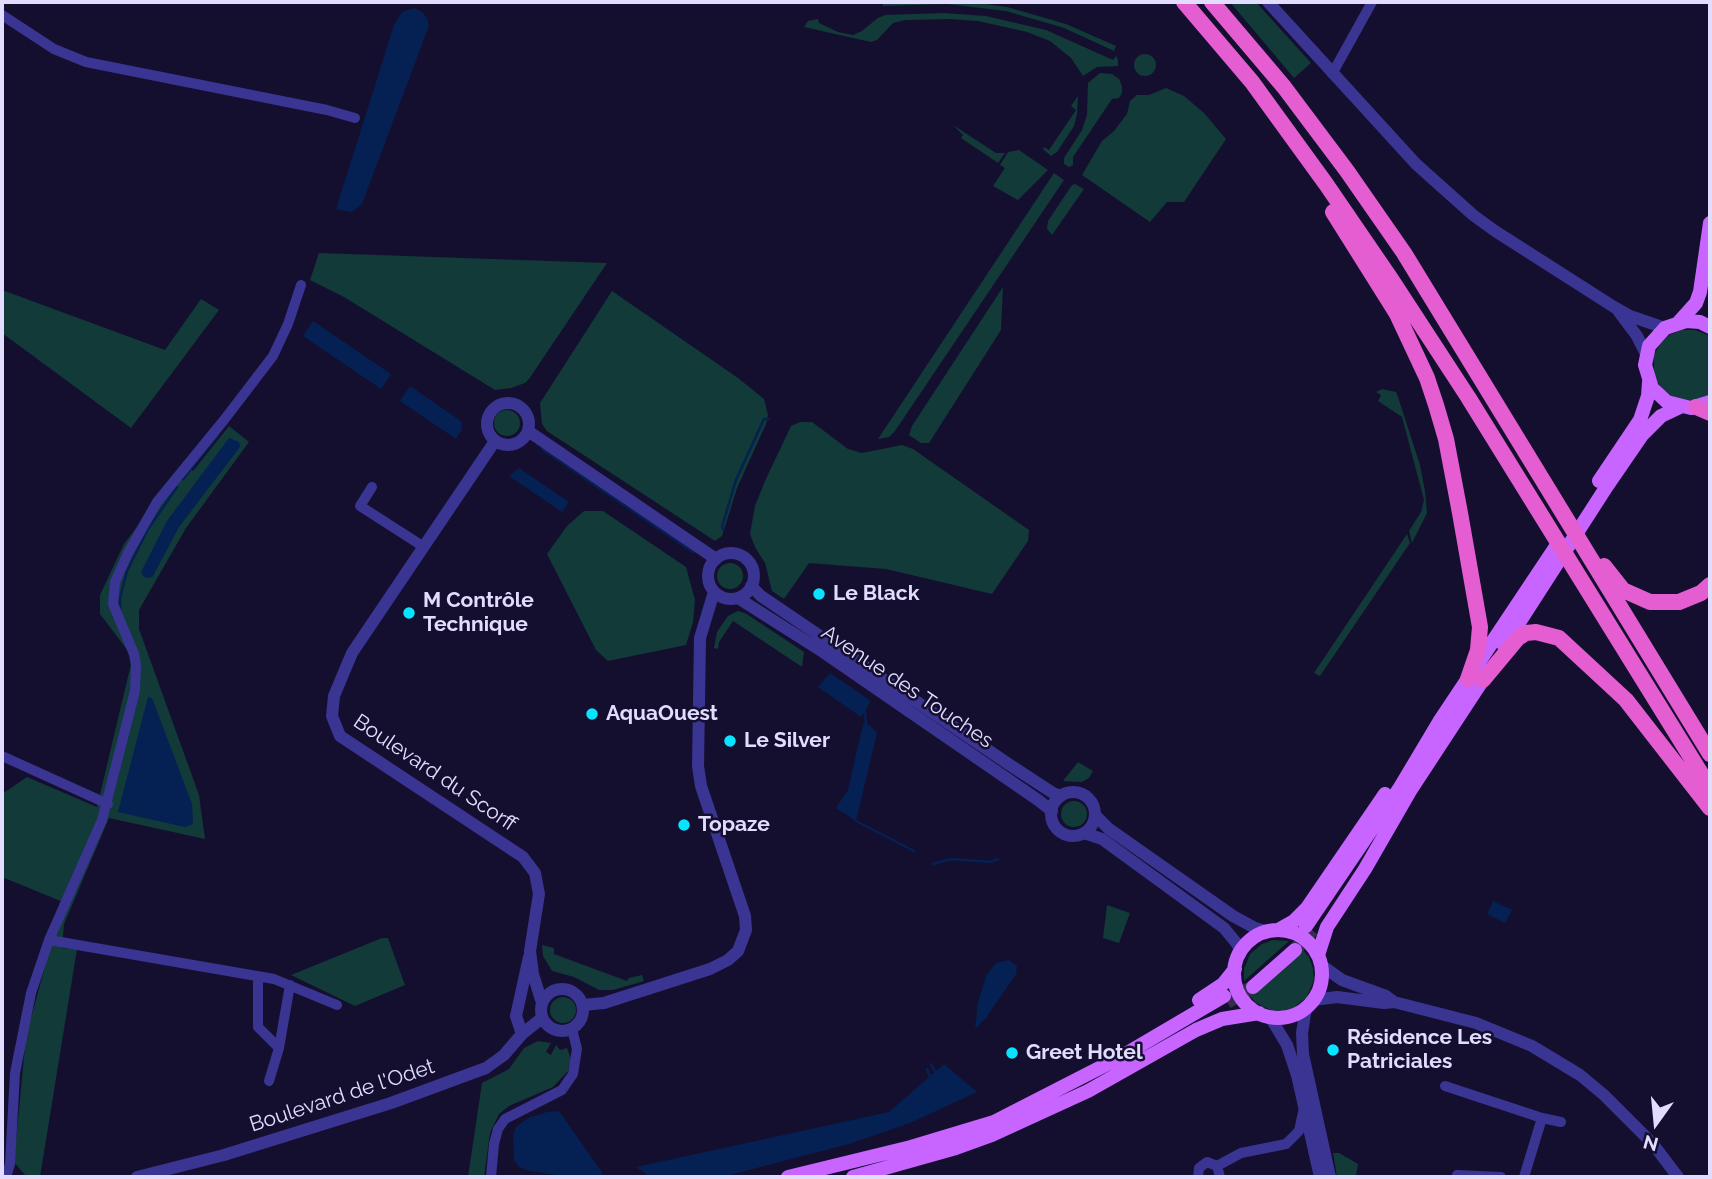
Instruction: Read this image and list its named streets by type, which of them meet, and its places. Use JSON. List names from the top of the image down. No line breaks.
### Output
{"streets":{"street":["Avenue des Touches","Boulevard du Scorff","Boulevard de l'Odet"]},"crossings":[["Boulevard du Scorff","Boulevard de l'Odet"]],"places":["Le Black","M Contrôle Technique","AquaOuest","Le Silver","Topaze","Résidence Les Patriciales","Greet Hotel"],"north":"bottom"}
